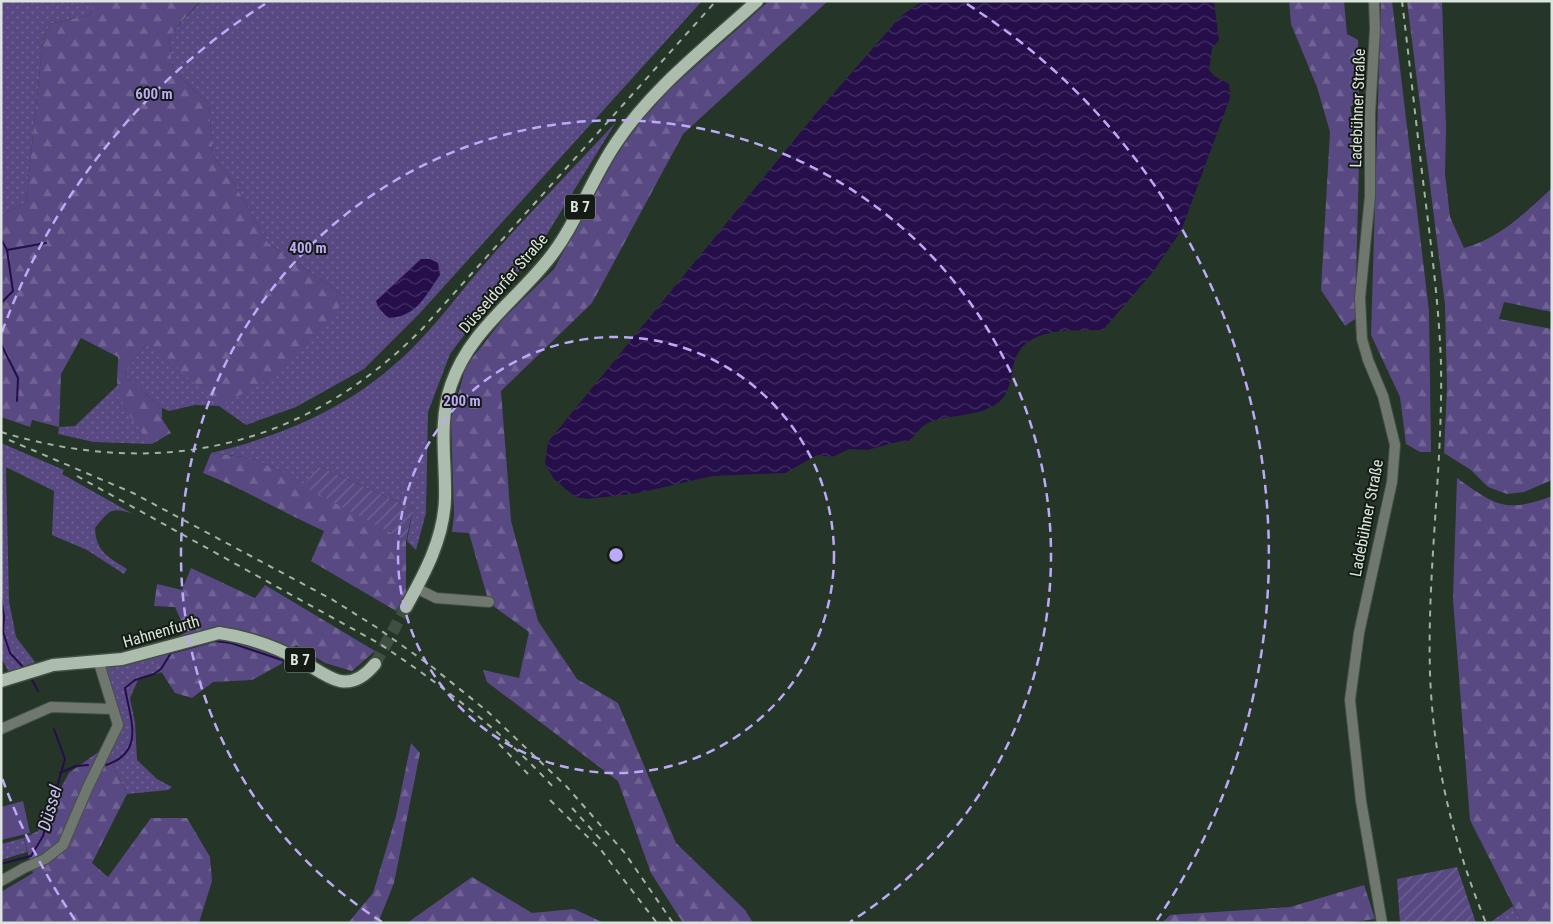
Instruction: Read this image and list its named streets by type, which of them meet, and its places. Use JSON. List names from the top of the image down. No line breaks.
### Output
{"streets":{"main road":["B 7","Düsseldorfer Straße","Hahnenfurth"],"street":["Ladebühner Straße"]},"water":["Düssel"],"rings":["600 m","400 m","200 m"]}
